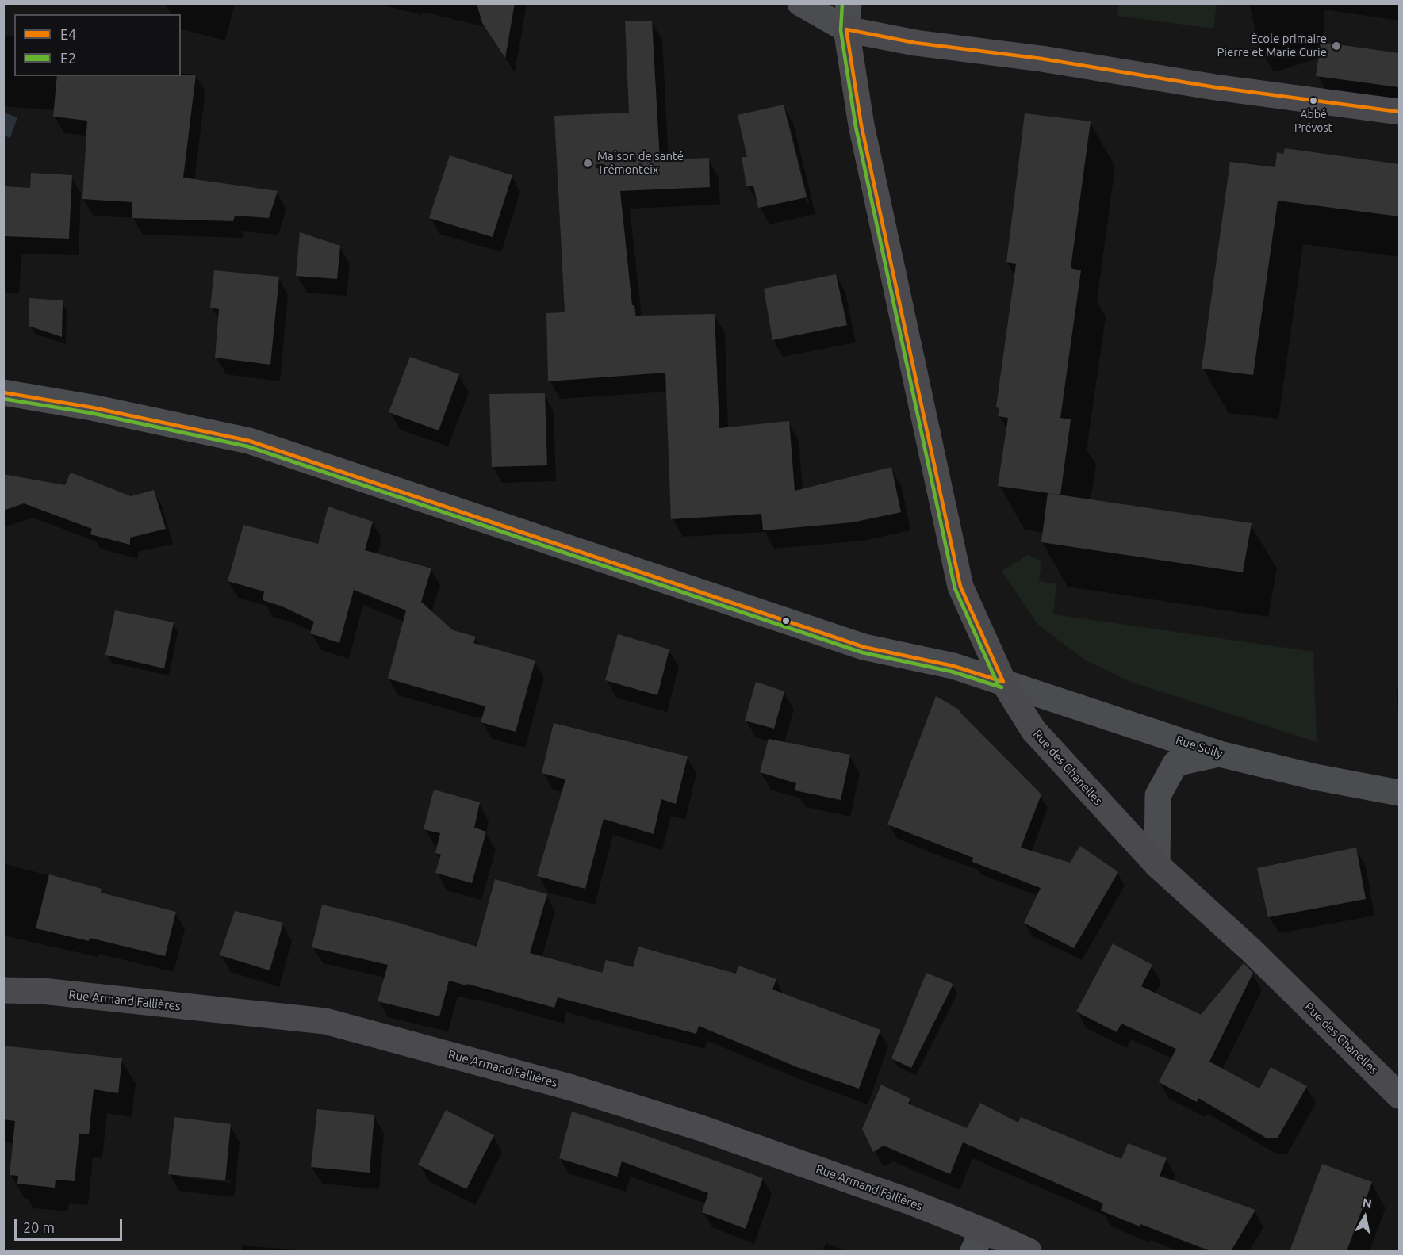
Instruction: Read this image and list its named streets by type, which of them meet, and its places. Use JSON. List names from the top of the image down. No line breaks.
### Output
{"streets":{"street":["Rue Sully","Rue des Chanelles","Rue Armand Fallières"]},"crossings":[["Rue Sully","Rue des Chanelles"]],"places":["École primaire Pierre et Marie Curie","Abbé Prévost","Maison de santé Trémonteix"],"lines":["transit line E2","transit line E4"],"legend":["E4","E2"],"scale_bar":"20 m","north":"top"}
